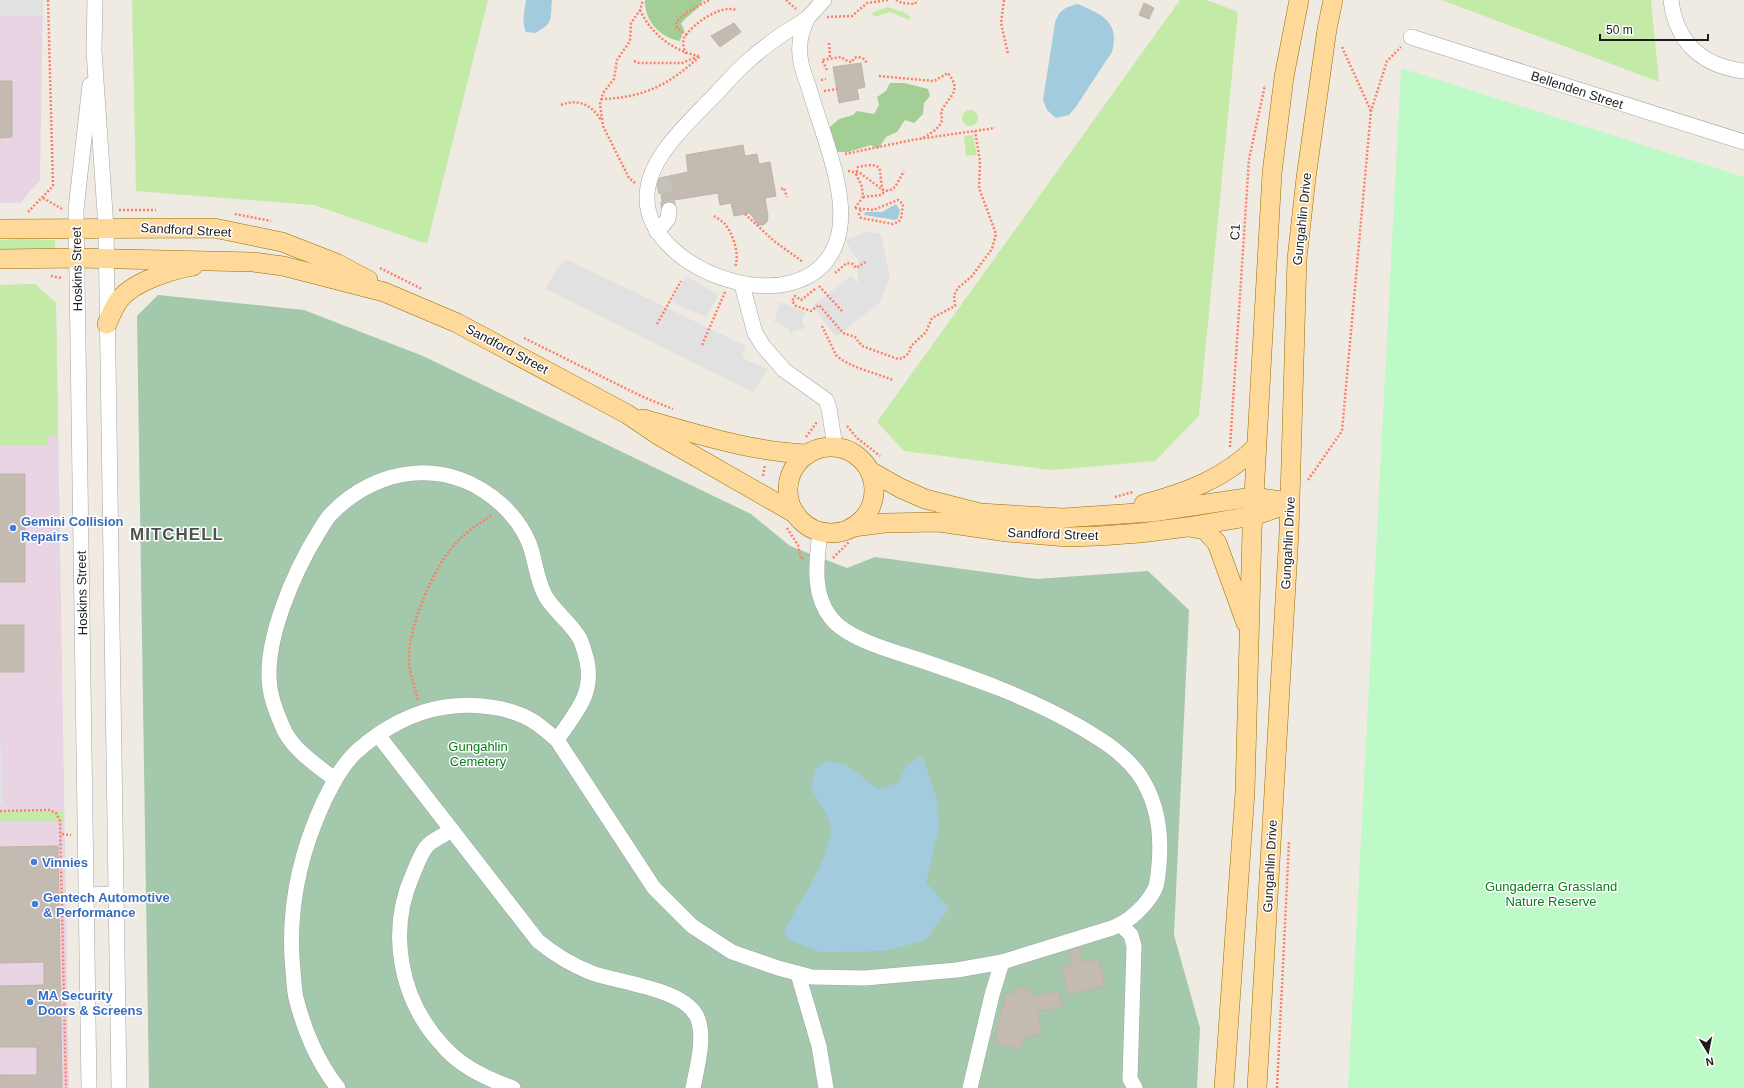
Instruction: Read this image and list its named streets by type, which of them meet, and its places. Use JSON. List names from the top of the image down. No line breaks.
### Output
{"streets":{"main road":["Gungahlin Drive","Sandford Street"],"street":["Bellenden Street","Hoskins Street"],"path":["C1"]},"crossings":[["Gungahlin Drive","Sandford Street"],["Sandford Street","Hoskins Street"]],"districts":["MITCHELL"],"parks":["Gungahlin Cemetery","Gungaderra Grassland Nature Reserve"],"places":["Gemini Collision Repairs","Vinnies","Gentech Automotive & Performance","MA Security Doors & Screens"],"scale_bar":"50 m","north":"bottom"}
